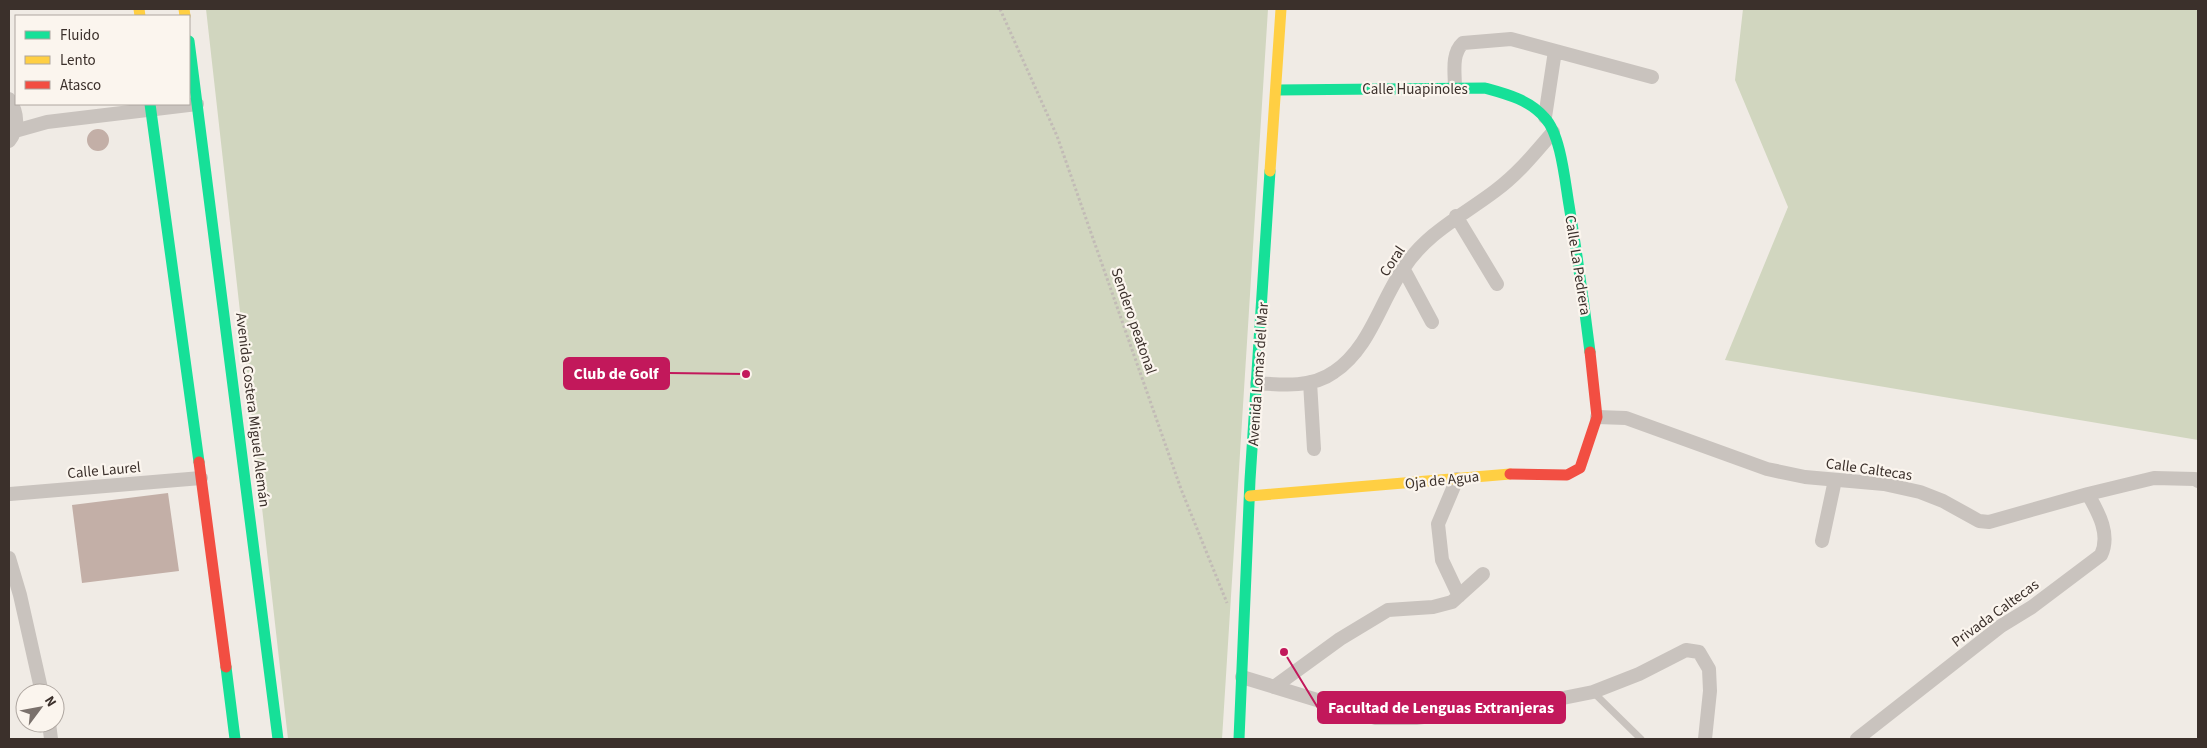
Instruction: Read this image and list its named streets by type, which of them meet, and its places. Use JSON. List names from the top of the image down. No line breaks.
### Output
{"streets":{"main road":["Calle Huapinoles","Calle La Pedrera","Avenida Lomas del Mar","Avenida Costera Miguel Alemán","Oja de Agua"],"street":["Coral","Calle Caltecas","Calle Laurel","Privada Caltecas"],"path":["Sendero peatonal"]},"crossings":[["Calle Huapinoles","Calle La Pedrera"],["Calle Huapinoles","Avenida Lomas del Mar"],["Coral","Calle La Pedrera"],["Coral","Avenida Lomas del Mar"],["Calle La Pedrera","Calle Caltecas"],["Calle La Pedrera","Oja de Agua"],["Avenida Lomas del Mar","Oja de Agua"],["Calle Caltecas","Oja de Agua"],["Calle Caltecas","Privada Caltecas"]],"places":["Club de Golf","Facultad de Lenguas Extranjeras"],"legend":["Fluido","Lento","Atasco"],"north":"top right"}
